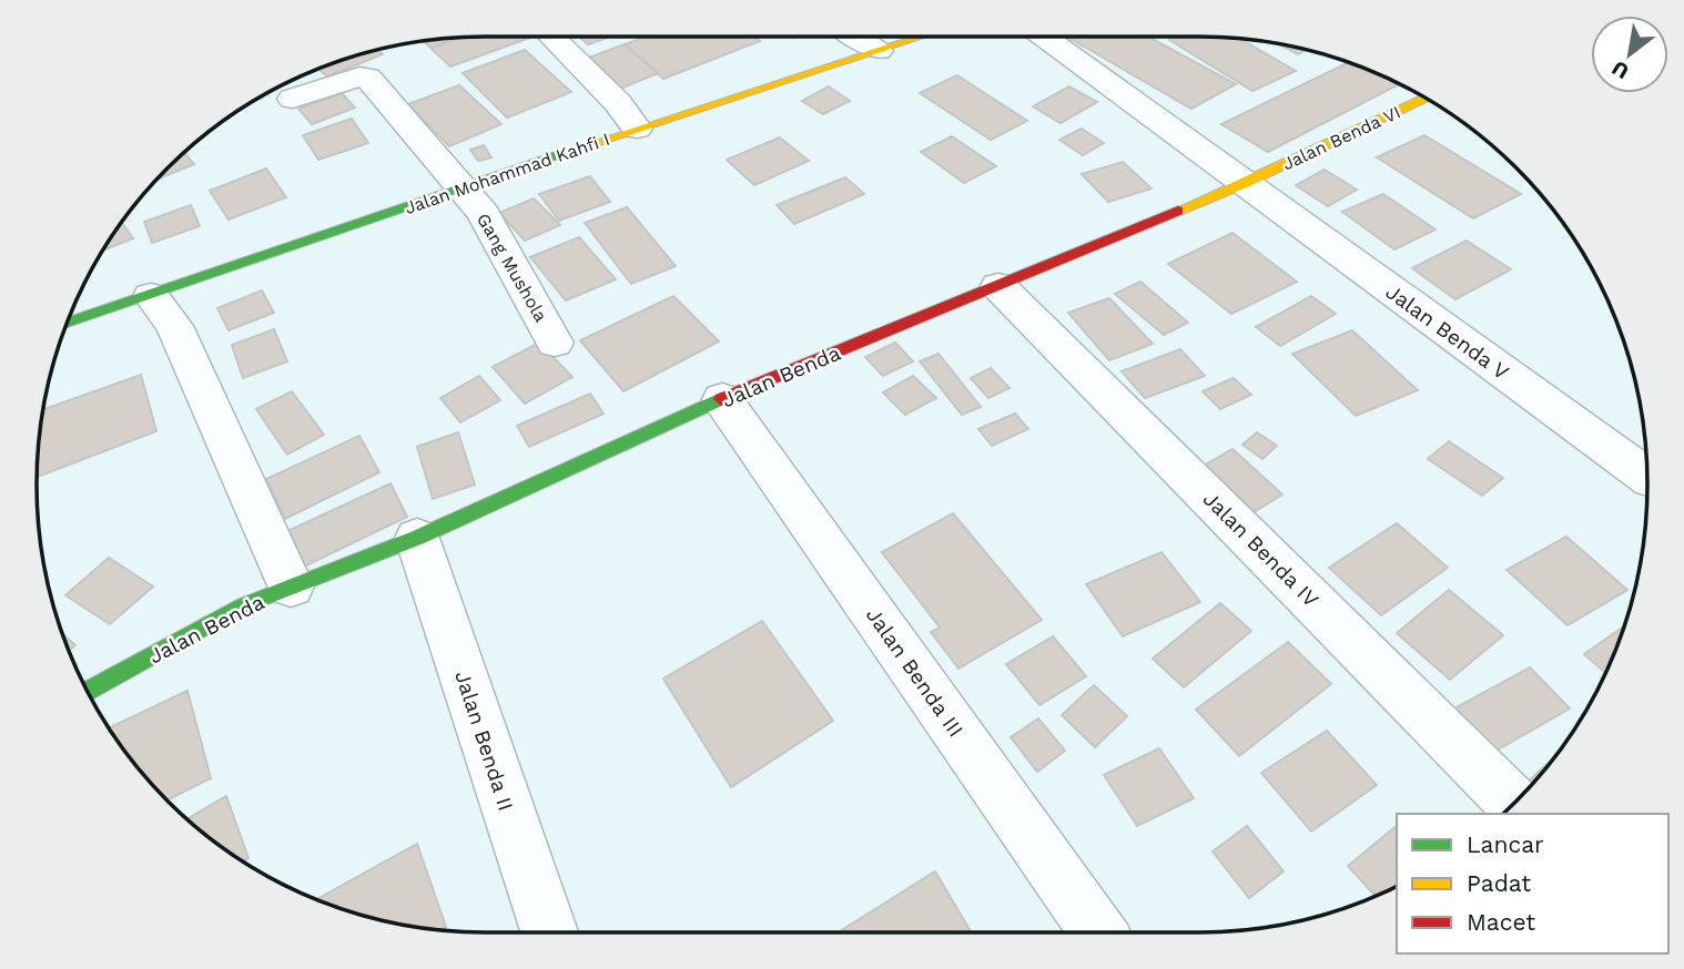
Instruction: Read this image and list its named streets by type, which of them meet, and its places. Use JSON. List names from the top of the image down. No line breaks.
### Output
{"streets":{"street":["Jalan Benda VI","Jalan Mohammad Kahfi I","Gang Mushola","Jalan Benda V","Jalan Benda","Jalan Benda IV","Jalan Benda III","Jalan Benda II"]},"crossings":[["Jalan Benda VI","Jalan Benda V"],["Jalan Benda VI","Jalan Benda"],["Jalan Mohammad Kahfi I","Gang Mushola"],["Jalan Benda V","Jalan Benda"],["Jalan Benda","Jalan Benda IV"],["Jalan Benda","Jalan Benda III"],["Jalan Benda","Jalan Benda II"]],"legend":["Lancar","Padat","Macet"],"north":"bottom left"}
